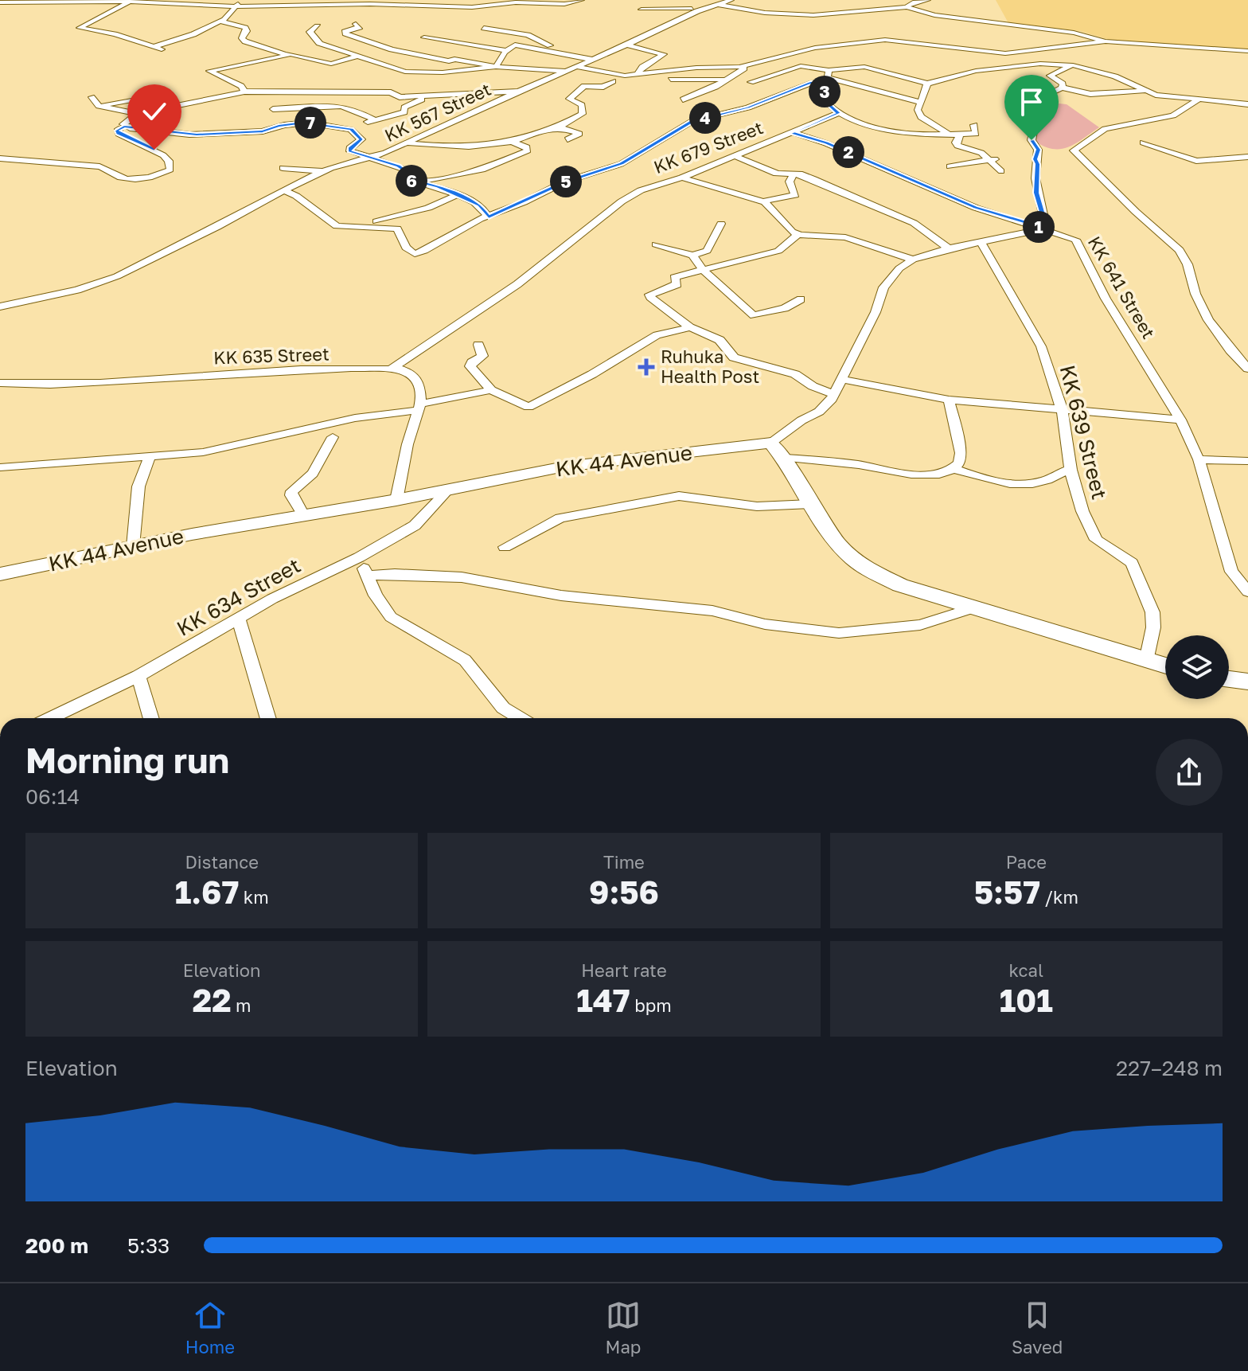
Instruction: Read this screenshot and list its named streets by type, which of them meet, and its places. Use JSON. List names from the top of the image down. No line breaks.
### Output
{"streets":{"main road":["KK 44 Avenue"],"street":["KK 567 Street","KK 679 Street","KK 641 Street","KK 635 Street","KK 639 Street","KK 634 Street"]},"crossings":[["KK 679 Street","KK 641 Street"],["KK 679 Street","KK 635 Street"],["KK 44 Avenue","KK 634 Street"]],"places":{"health":["Ruhuka Health Post"]},"page":{"pins":["3","4","7","2","6","5","1"],"heading":["Morning run","06:14"],"stats":[["Distance","1.67 km"],["Time","9:56"],["Pace","5:57 /km"],["Elevation","22 m"],["Heart rate","147 bpm"],["kcal","101"]],"chart":["Elevation","227–248 m"],"list":[{"name":"200 m","note":"5:33"}],"tabs":["Home","Map","Saved"]}}
